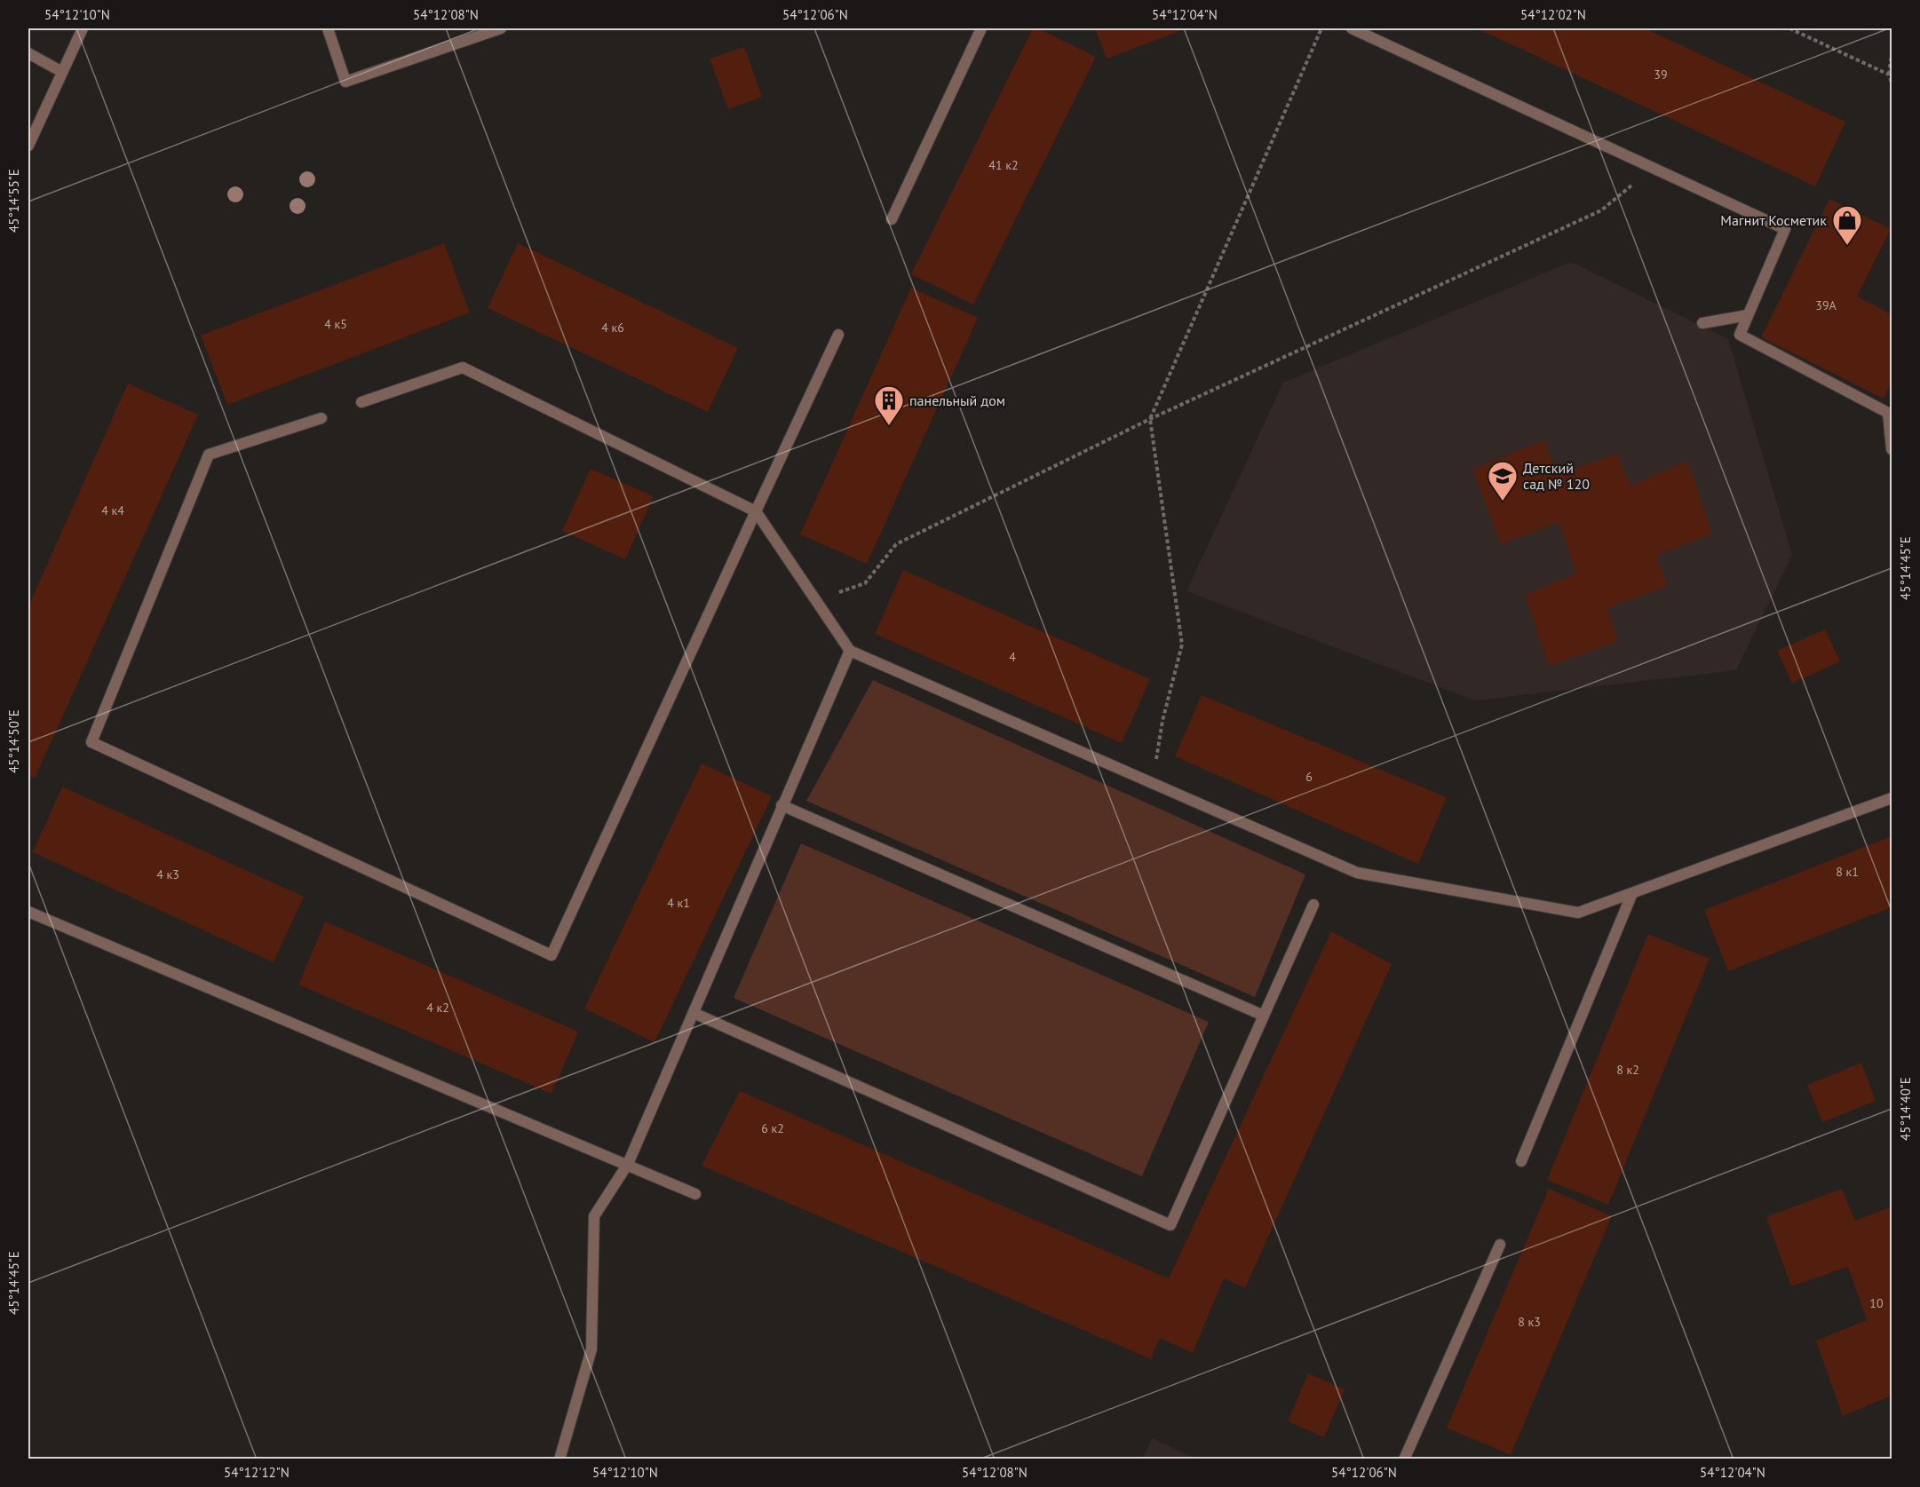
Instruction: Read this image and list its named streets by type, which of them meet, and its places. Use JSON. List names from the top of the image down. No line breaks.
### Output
{"places":{"shop":["Магнит Косметик"],"building":["панельный дом"],"school or university":["Детский сад № 120"]},"house_numbers":["39","41 к2","39А","4 к5","4 к6","4 к4","4","6","8 к1","4 к3","4 к1","4 к2","8 к2","6 к2","10","8 к3"],"coordinates":["54°12'10\"N","54°12'08\"N","54°12'06\"N","54°12'04\"N","54°12'02\"N","45°14'55\"E","45°14'45\"E","45°14'50\"E","45°14'40\"E","54°12'12\"N"]}
